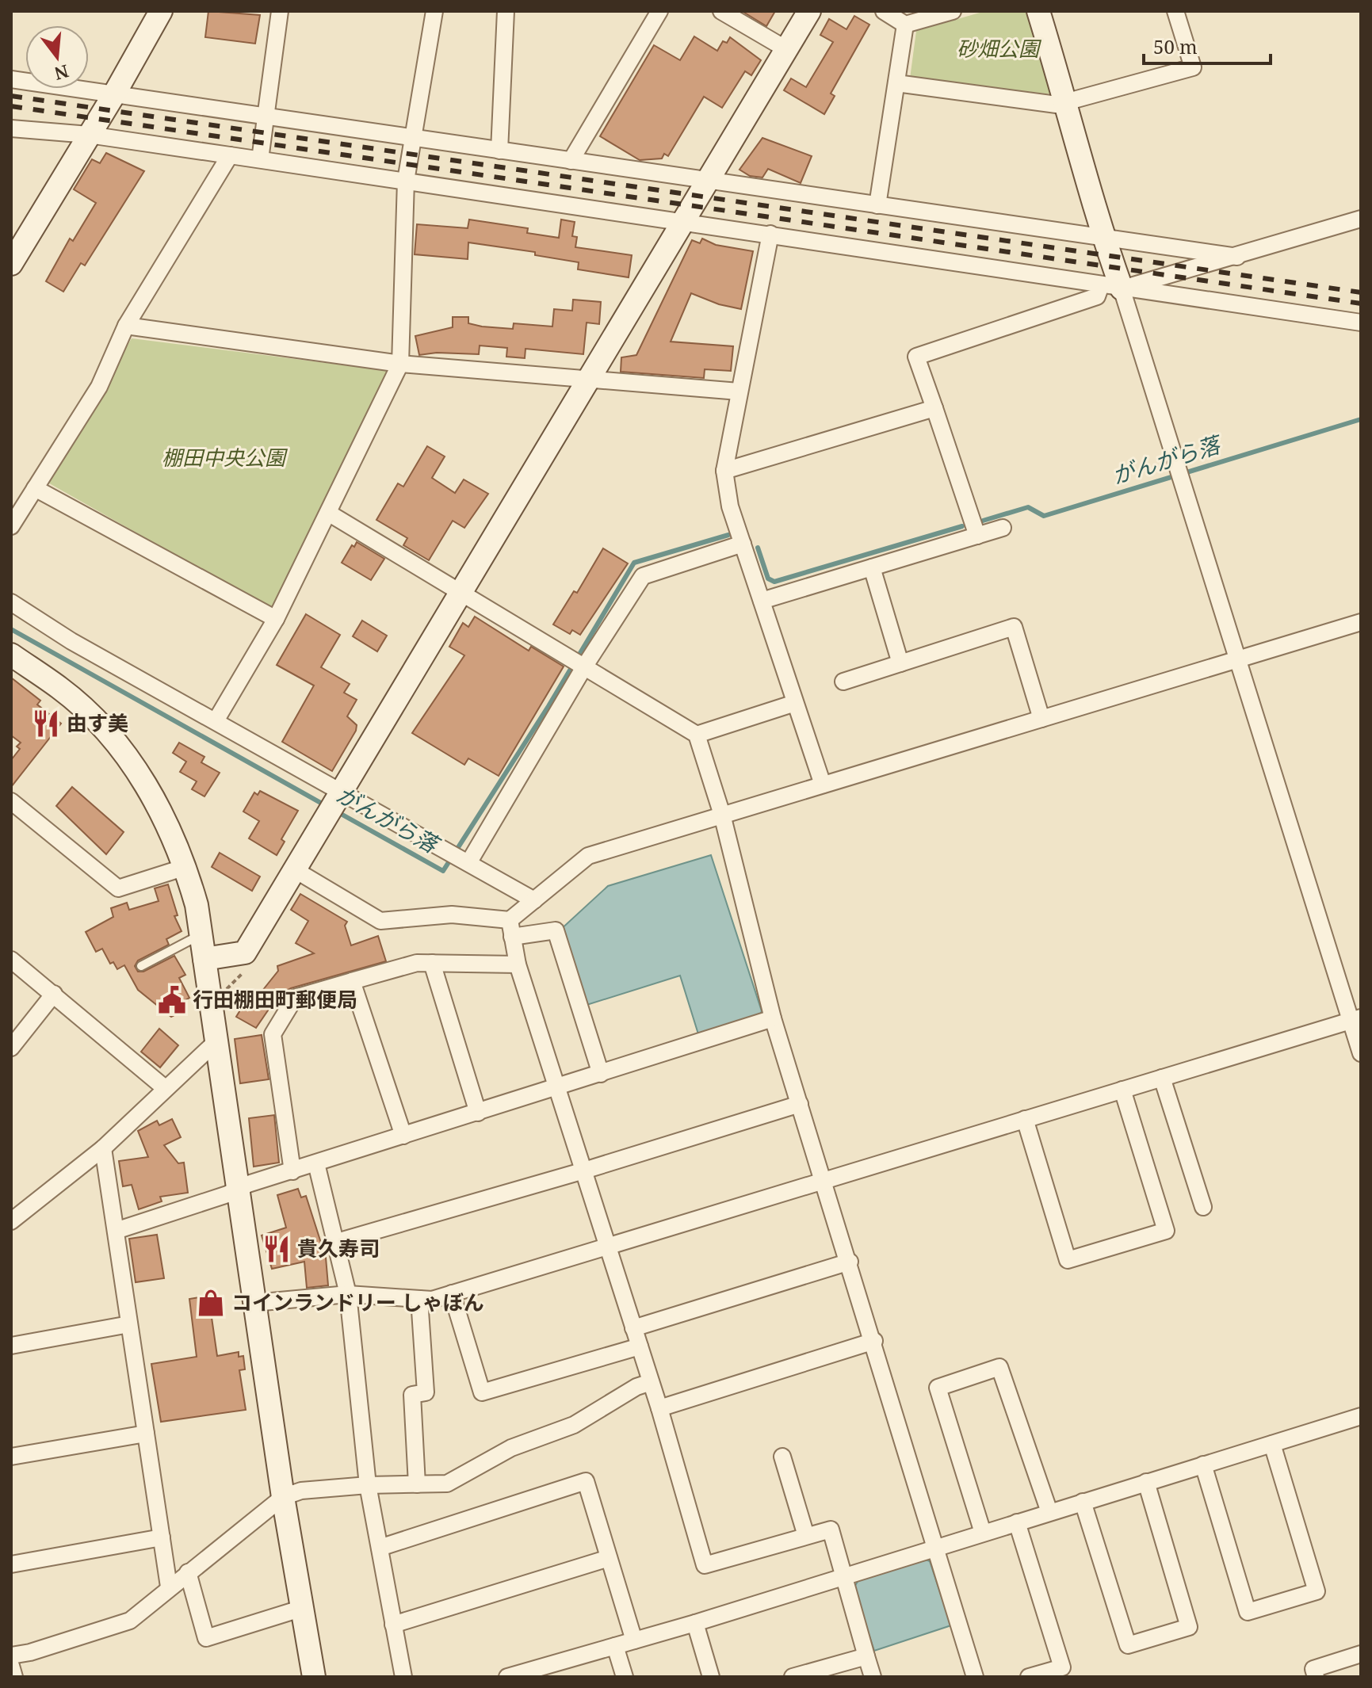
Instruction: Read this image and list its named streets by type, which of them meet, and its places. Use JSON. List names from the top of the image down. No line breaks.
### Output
{"water":["がんがら落"],"parks":["砂畑公園","棚田中央公園"],"places":{"restaurant":["由す美","貴久寿司"],"public building":["行田棚田町郵便局"],"shop":["コインランドリー しゃぼん"]},"scale_bar":"50 m","north":"bottom"}
